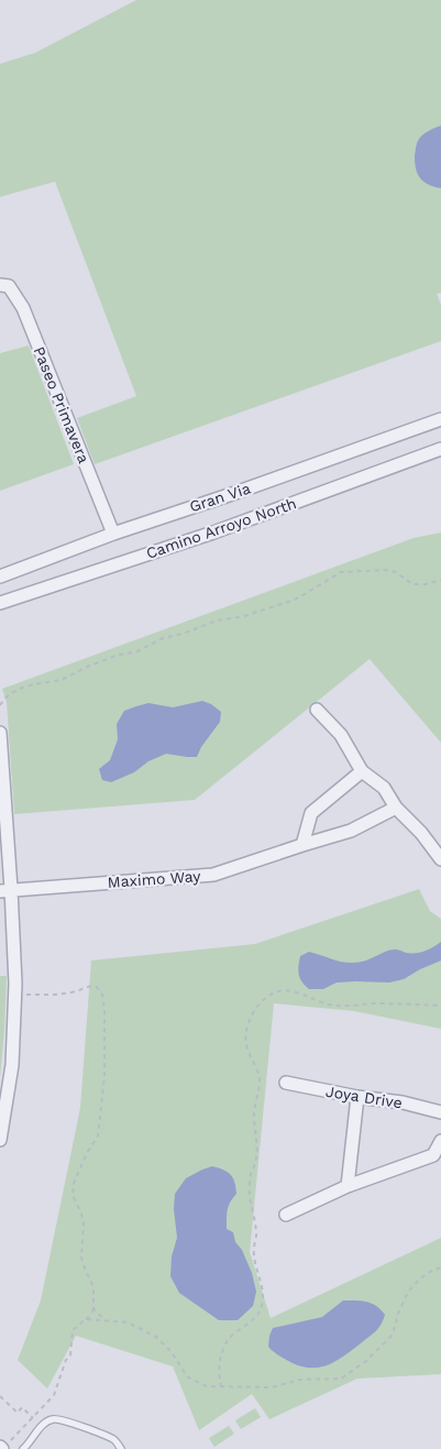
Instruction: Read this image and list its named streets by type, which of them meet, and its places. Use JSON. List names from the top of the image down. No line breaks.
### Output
{"streets":{"street":["Paseo Primavera","Gran Via","Camino Arroyo North","Maximo Way","Joya Drive"]},"crossings":[["Paseo Primavera","Gran Via"]]}
